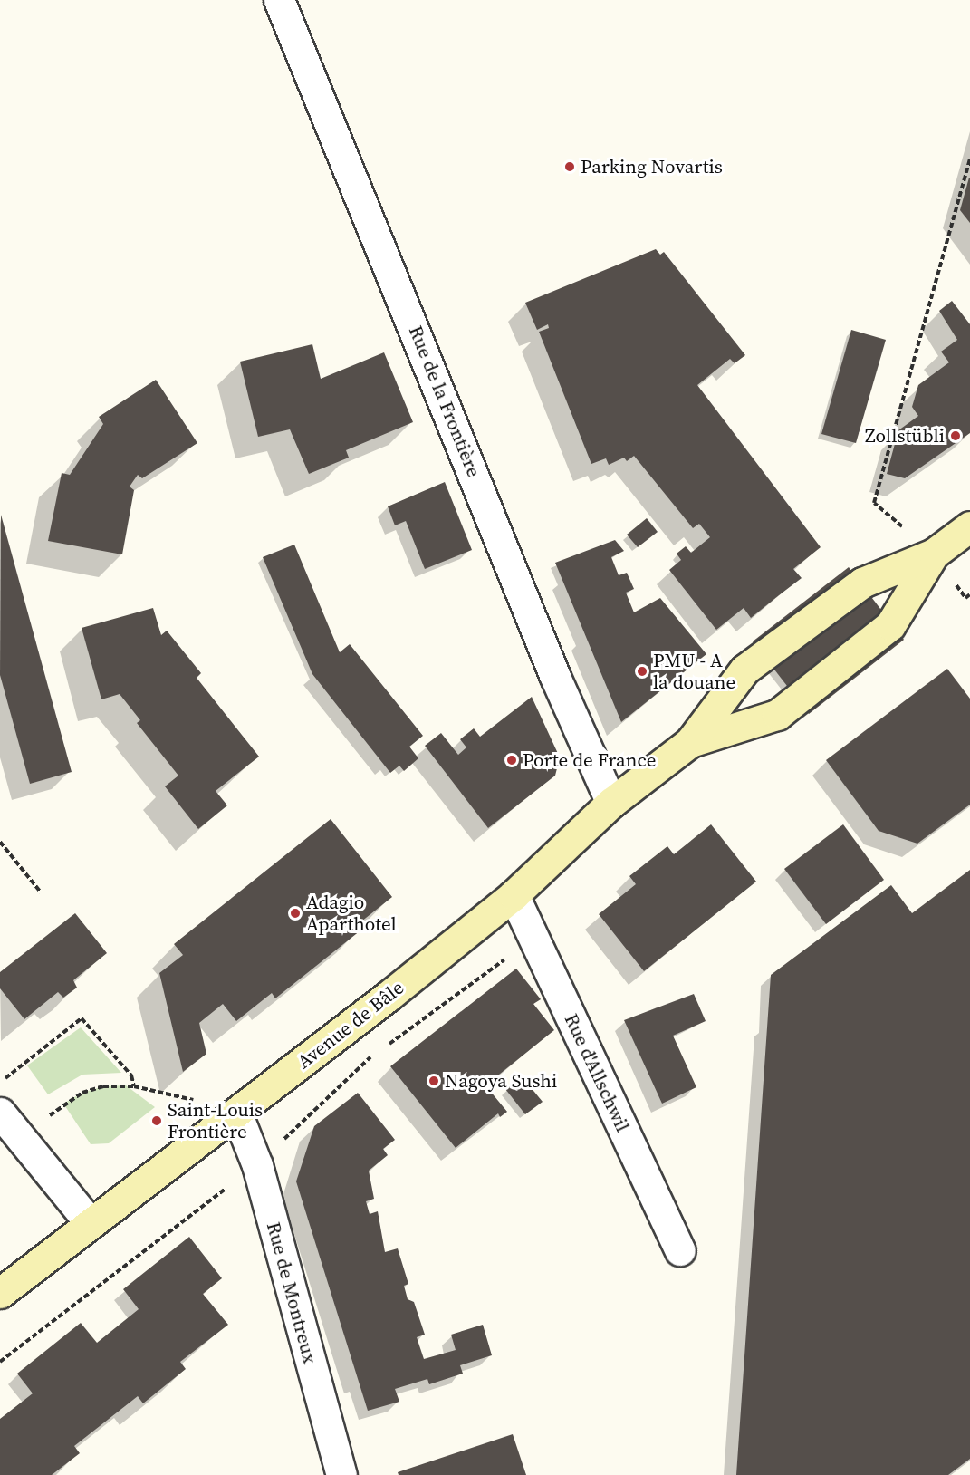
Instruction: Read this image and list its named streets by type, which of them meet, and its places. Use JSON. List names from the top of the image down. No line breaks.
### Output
{"streets":{"main road":["Avenue de Bâle"],"street":["Rue de la Frontière","Rue d'Allschwil","Rue de Montreux"]},"crossings":[["Rue de la Frontière","Avenue de Bâle"],["Avenue de Bâle","Rue d'Allschwil"],["Avenue de Bâle","Rue de Montreux"]],"places":["Parking Novartis","Zollstübli","PMU - A la douane","Porte de France","Adagio Aparthotel","Nagoya Sushi","Saint-Louis Frontière"]}
